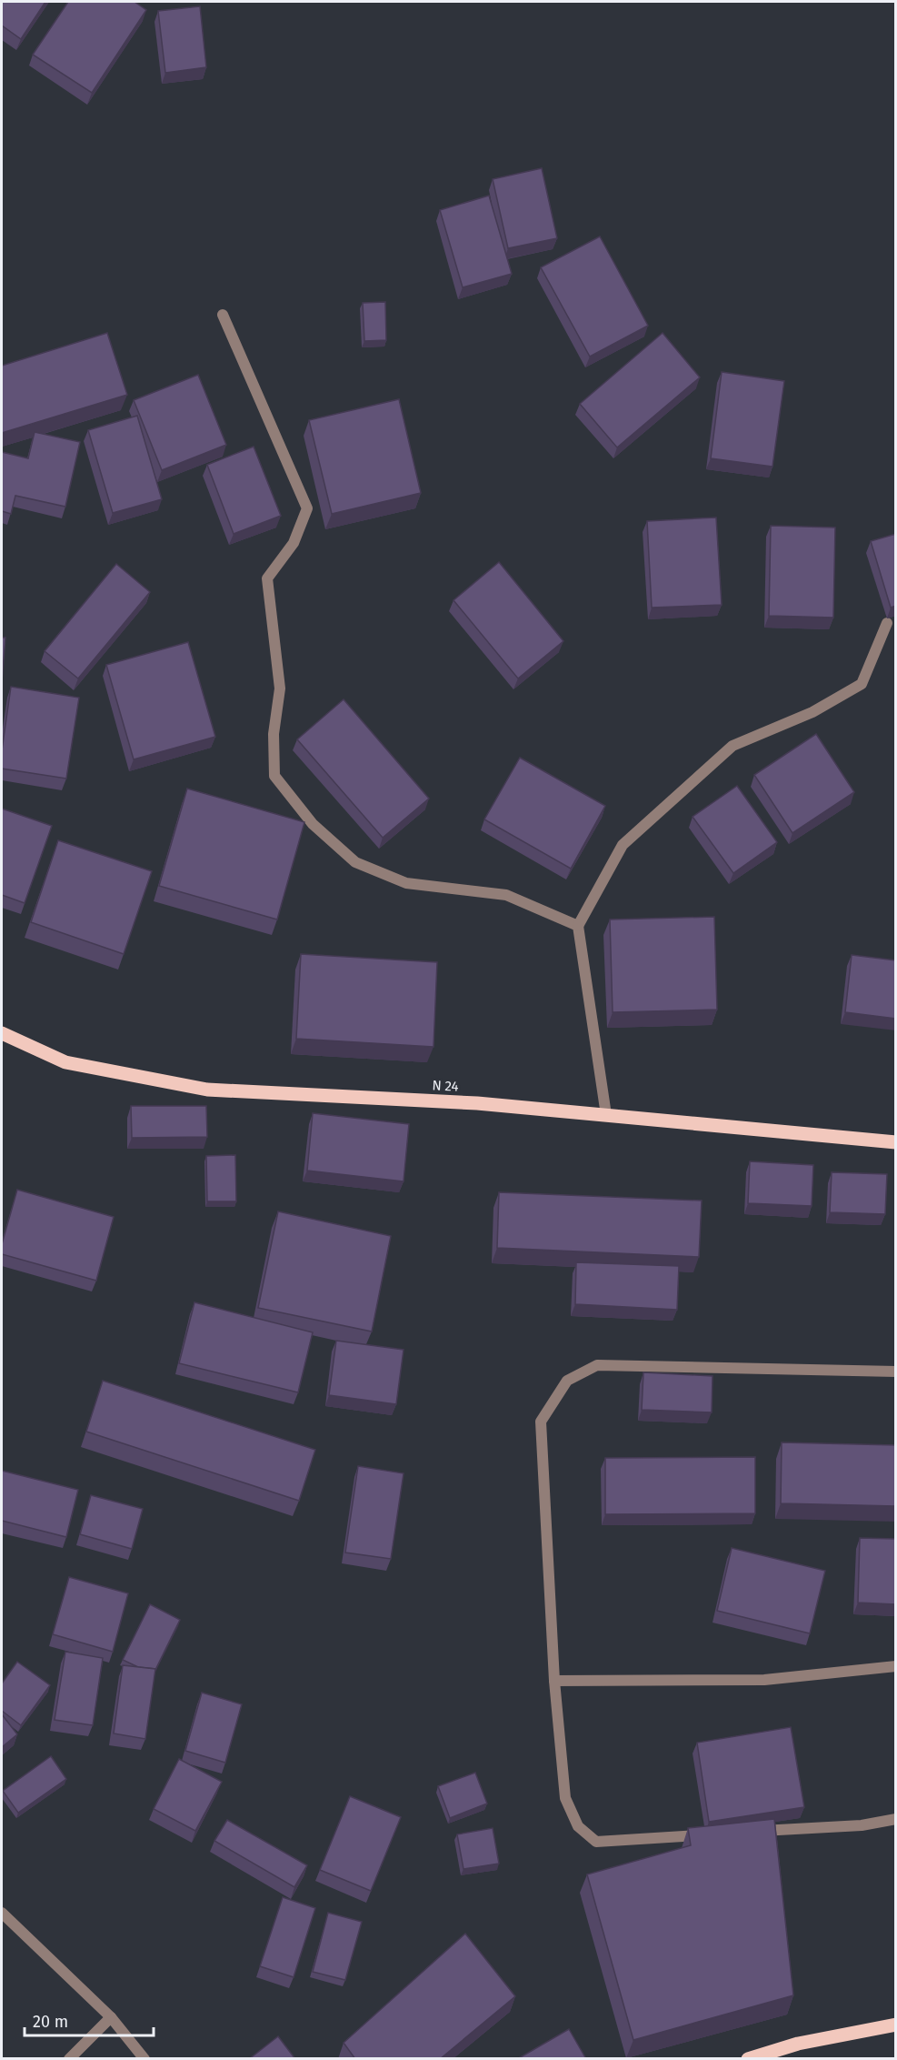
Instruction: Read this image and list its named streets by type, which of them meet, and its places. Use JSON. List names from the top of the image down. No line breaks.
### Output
{"streets":{"main road":["N 24"]},"scale_bar":"20 m"}
